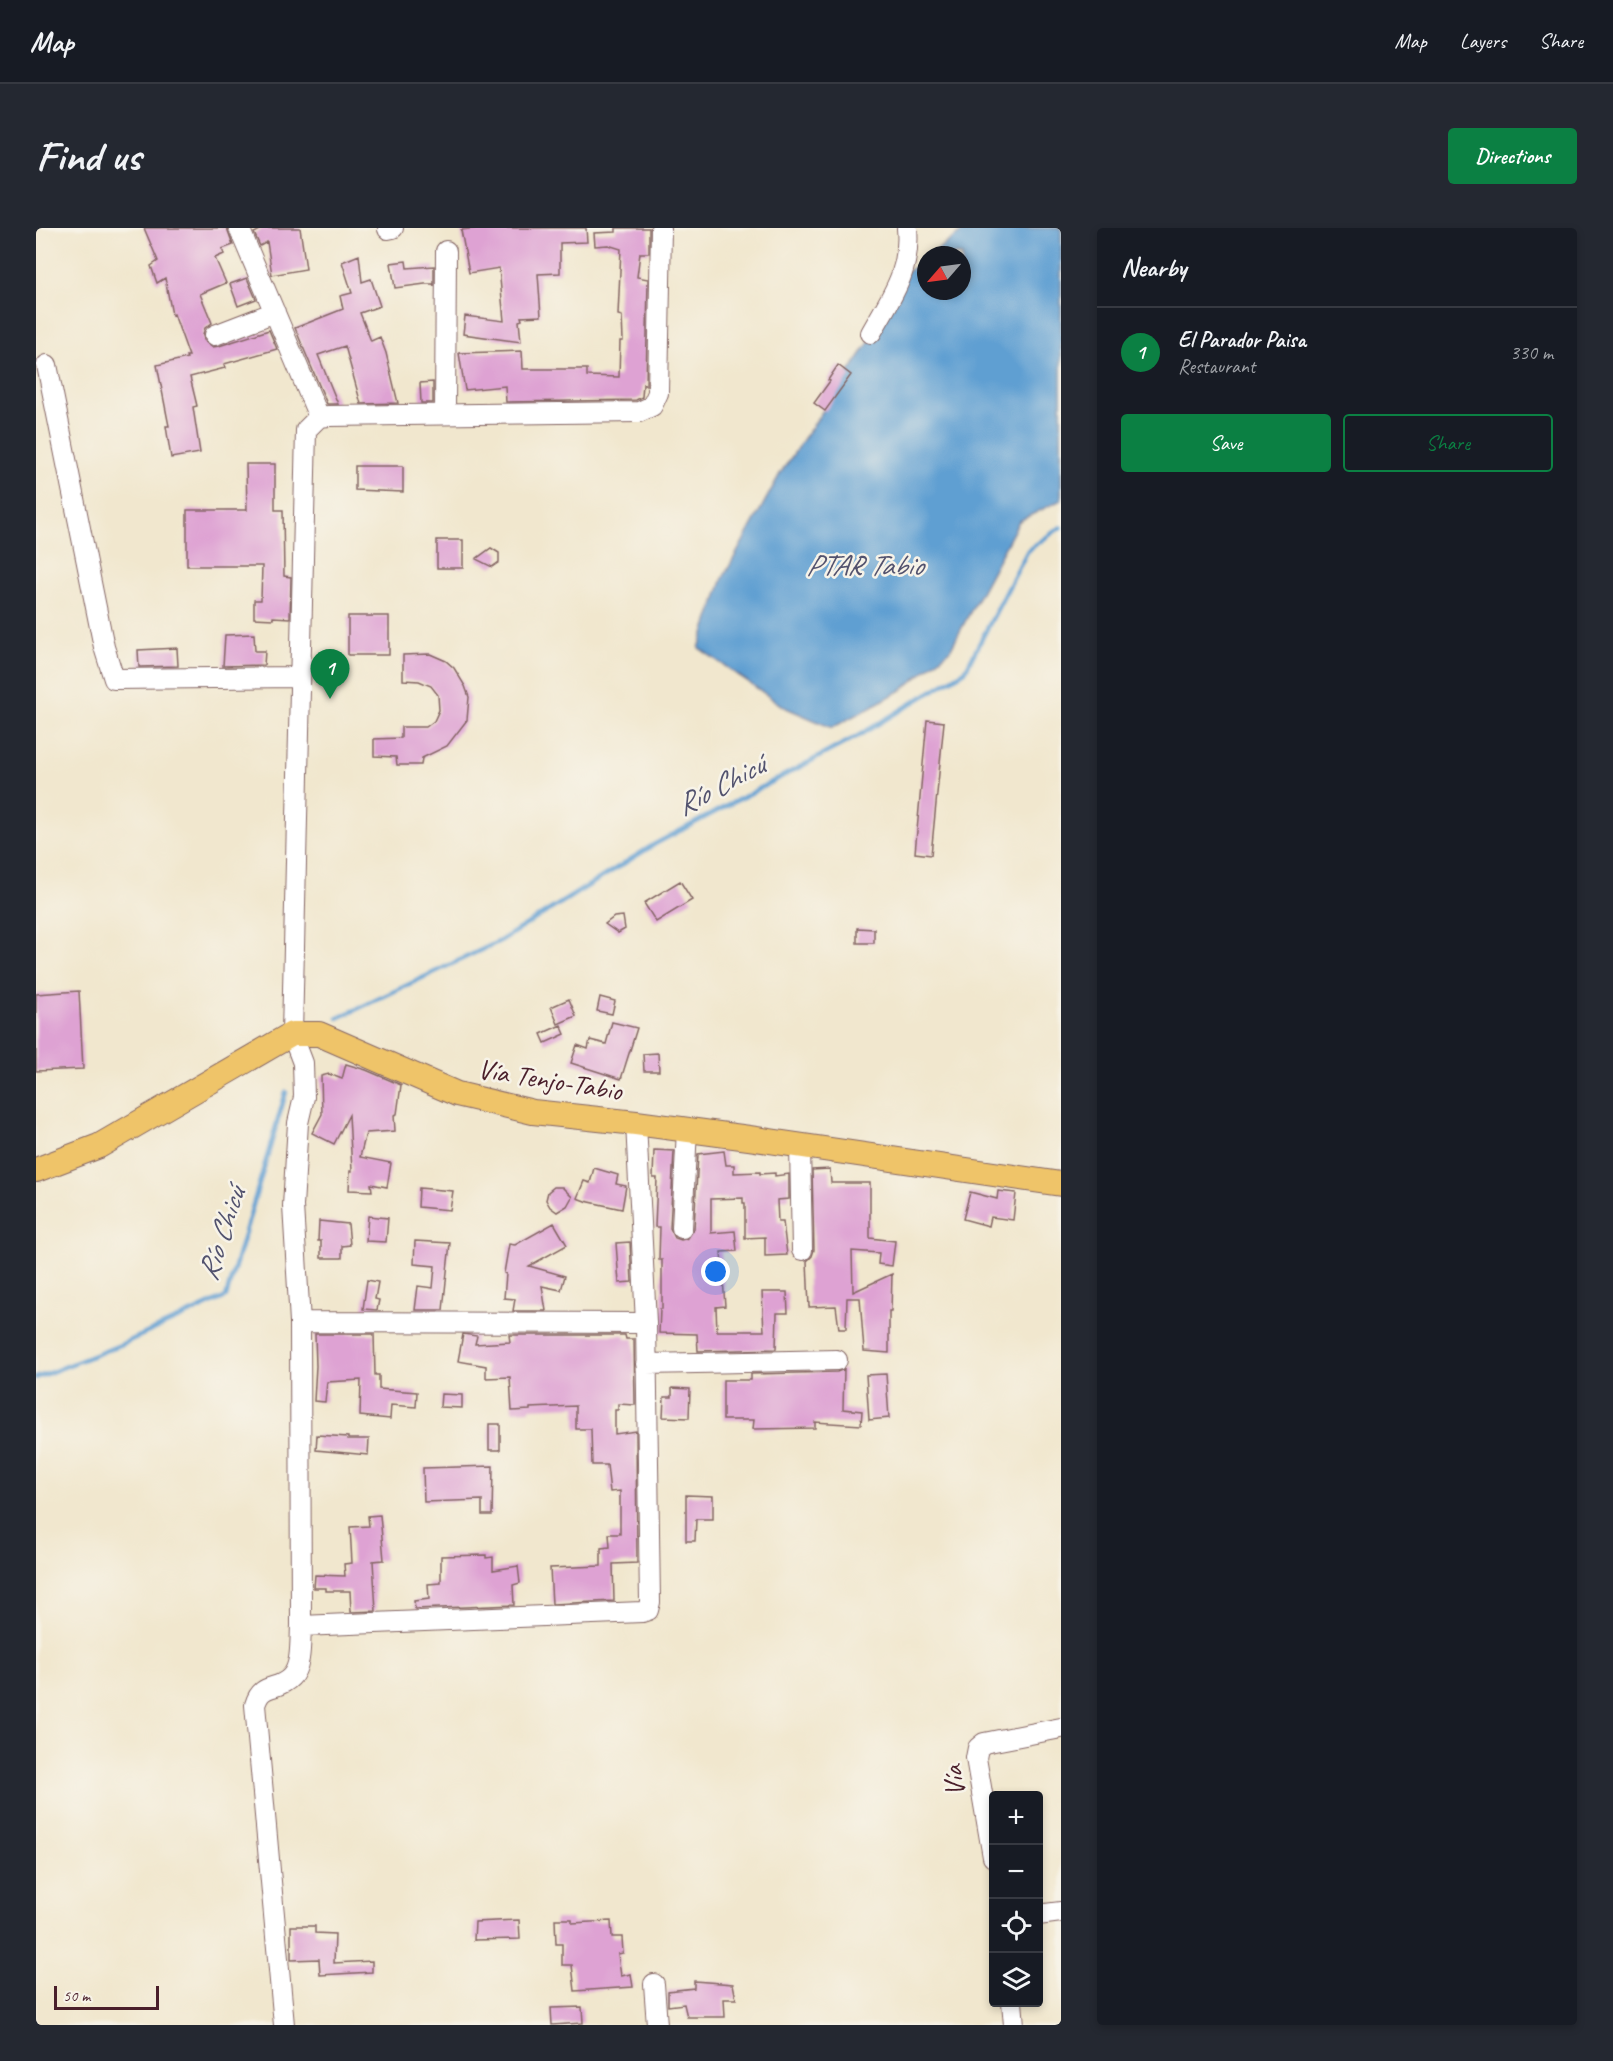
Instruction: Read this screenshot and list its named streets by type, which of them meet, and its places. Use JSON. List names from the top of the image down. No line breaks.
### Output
{"streets":{"main road":["Vía Tenjo-Tabio"],"street":["Vía"]},"water":["PTAR Tabio","Río Chicú"],"scale_bar":"50 m","north":"bottom left","page":{"header":"Map","nav":["Map","Layers","Share"],"buttons":["Directions",["Save","Share"]],"title":"Find us","heading":"Nearby","list":[{"mark":"1","name":"El Parador Paisa","note":"Restaurant","value":"330 m"}],"pins":"1","map_buttons":["+","−"],"scale":"50 m"}}
